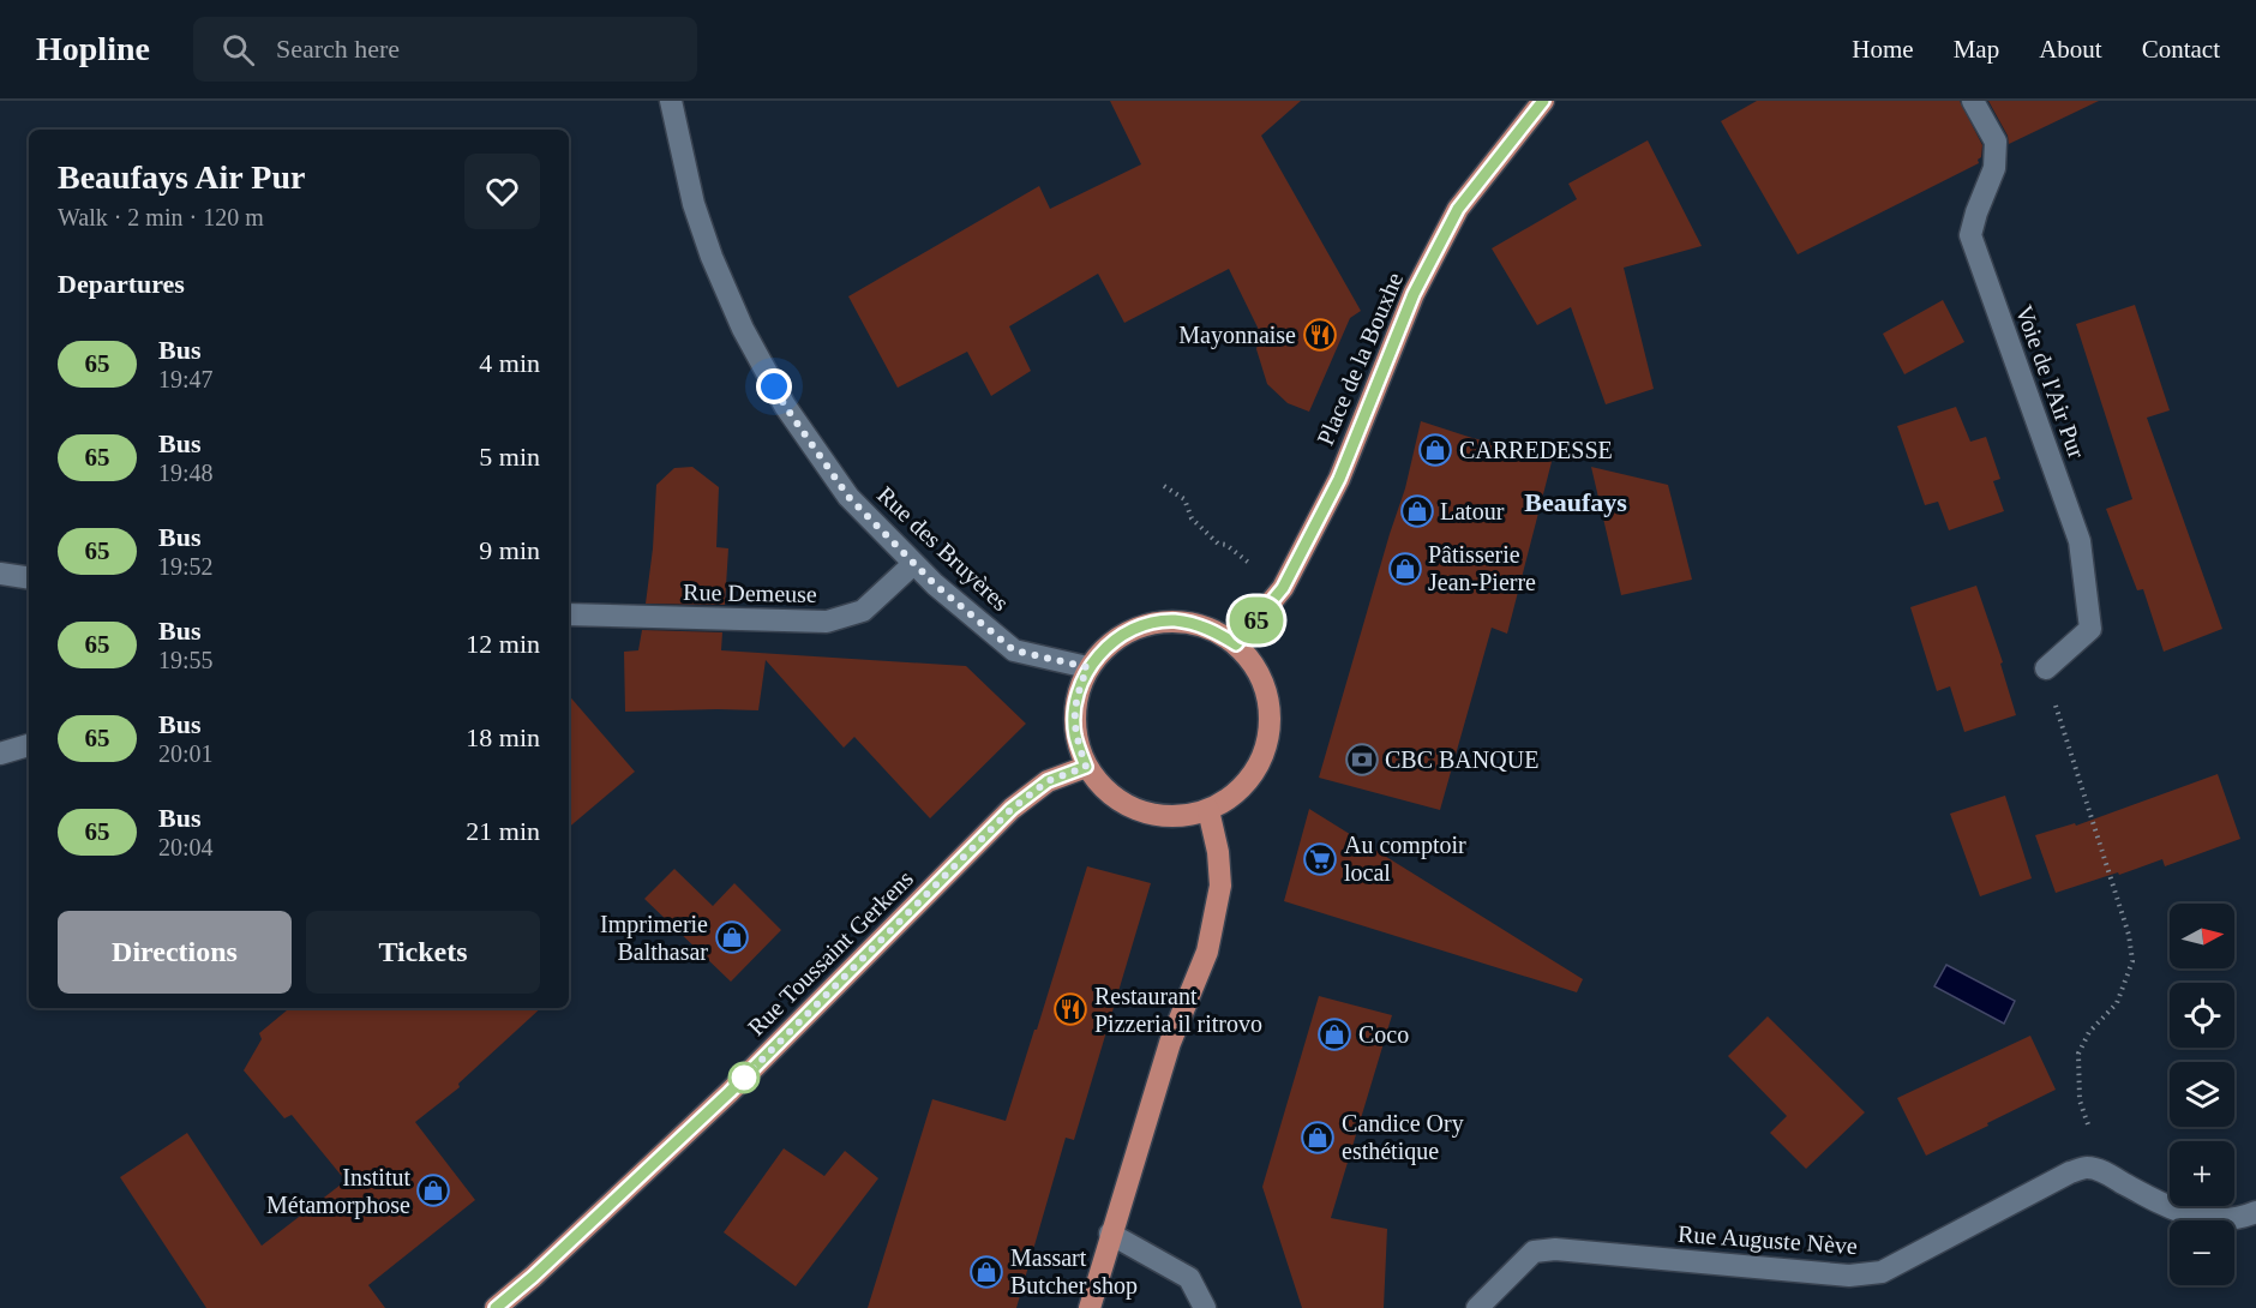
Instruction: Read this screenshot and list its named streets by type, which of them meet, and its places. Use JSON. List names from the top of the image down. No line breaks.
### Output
{"streets":{"main road":["Place de la Bouxhe","Rue Toussaint Gerkens"],"street":["Voie de l'Air Pur","Rue des Bruyères","Rue Demeuse","Rue Auguste Nève"]},"crossings":[["Place de la Bouxhe","Rue des Bruyères"],["Place de la Bouxhe","Rue Toussaint Gerkens"],["Rue des Bruyères","Rue Demeuse"],["Rue des Bruyères","Rue Toussaint Gerkens"]],"districts":["Beaufays"],"places":{"restaurant":["Mayonnaise","Restaurant Pizzeria il ritrovo"],"shop":["CARREDESSE","Latour","Pâtisserie Jean-Pierre","Imprimerie Balthasar","Coco","Candice Ory esthétique","Institut Métamorphose","Massart Butcher shop"],"bank":["CBC BANQUE"],"supermarket":["Au comptoir local"]},"lines":["bus line 65"],"north":"right","page":{"header":"Hopline","search":"Search here","nav":["Home","Map","About","Contact"],"on_map":"65","heading":[["Beaufays Air Pur","Walk · 2 min · 120 m"],"Departures"],"list":[{"mark":"65","name":"Bus","note":"19:47","value":"4 min"},{"mark":"65","name":"Bus","note":"19:48","value":"5 min"},{"mark":"65","name":"Bus","note":"19:52","value":"9 min"},{"mark":"65","name":"Bus","note":"19:55","value":"12 min"},{"mark":"65","name":"Bus","note":"20:01","value":"18 min"},{"mark":"65","name":"Bus","note":"20:04","value":"21 min"}],"buttons":["Directions","Tickets"],"map_buttons":["+","−"]}}
